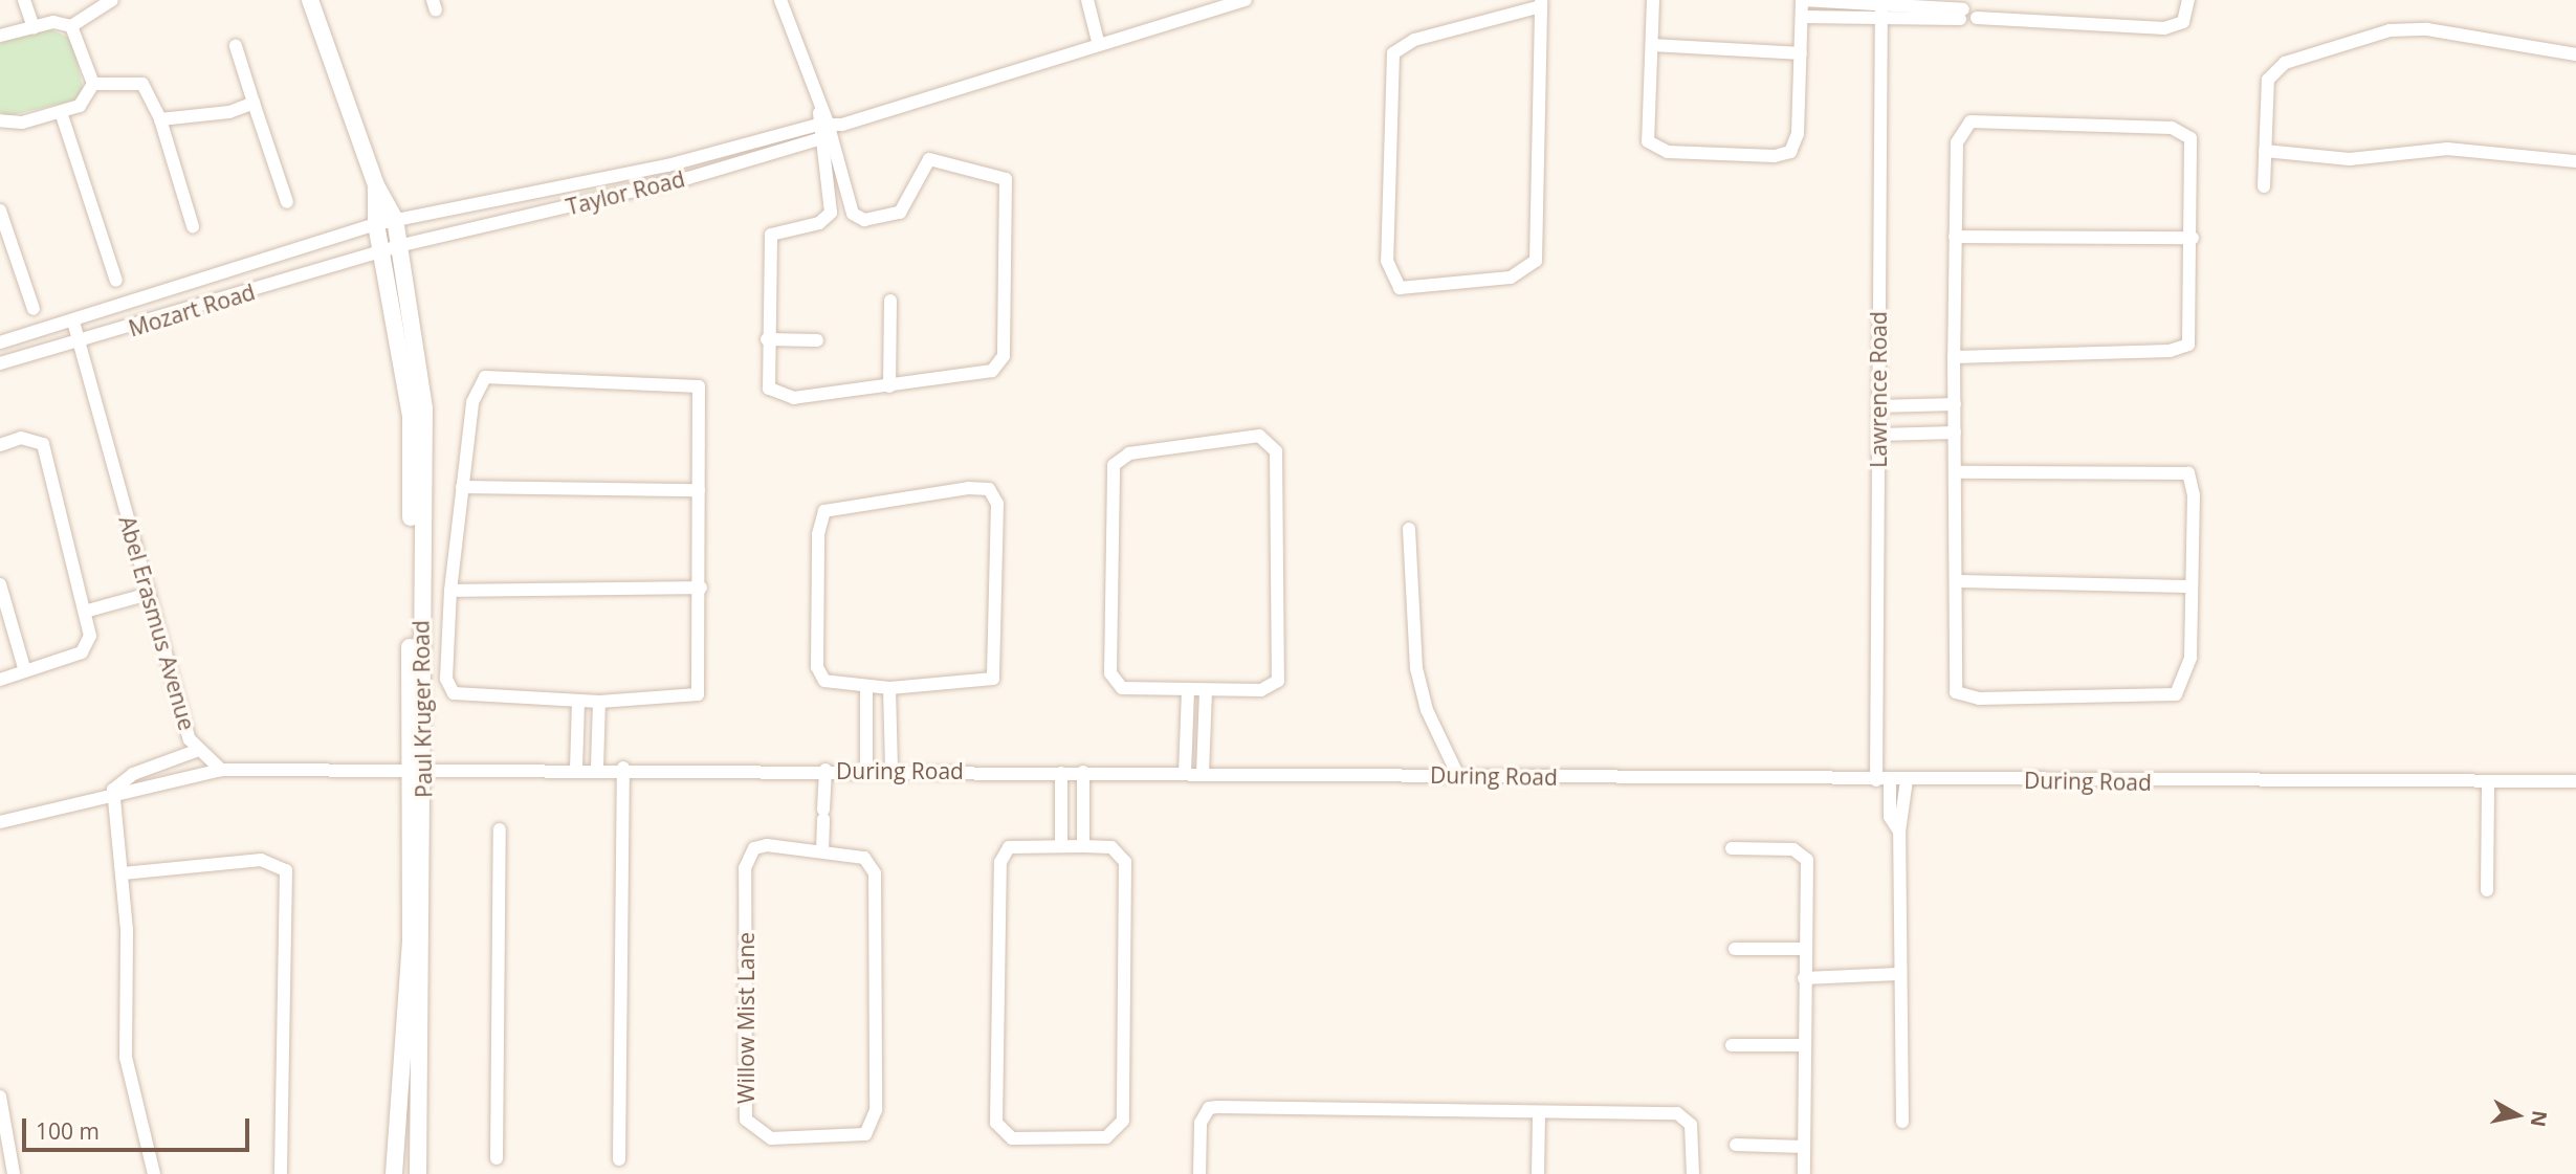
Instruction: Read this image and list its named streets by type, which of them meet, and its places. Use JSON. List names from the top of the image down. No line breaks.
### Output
{"streets":{"street":["Taylor Road","Mozart Road","Lawrence Road","Abel Erasmus Avenue","Paul Kruger Road","During Road","Willow Mist Lane"]},"crossings":[["Taylor Road","Mozart Road"],["Taylor Road","Paul Kruger Road"],["Mozart Road","Abel Erasmus Avenue"],["Mozart Road","Paul Kruger Road"],["Lawrence Road","During Road"],["Paul Kruger Road","During Road"]],"scale_bar":"100 m","north":"right"}
